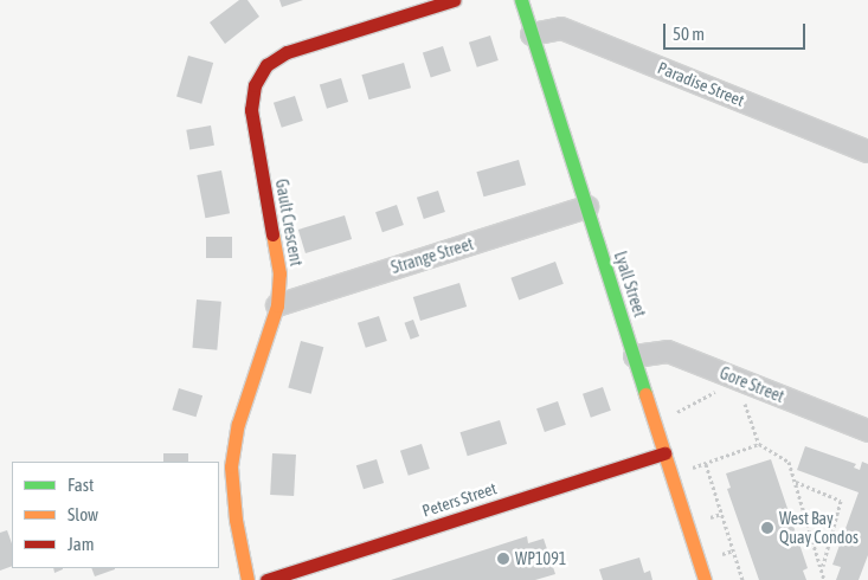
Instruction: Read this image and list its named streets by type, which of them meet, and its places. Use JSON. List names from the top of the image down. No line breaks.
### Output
{"streets":{"street":["Paradise Street","Gault Crescent","Strange Street","Lyall Street","Gore Street","Peters Street"]},"crossings":[["Paradise Street","Lyall Street"],["Gault Crescent","Strange Street"],["Strange Street","Lyall Street"],["Lyall Street","Gore Street"],["Lyall Street","Peters Street"]],"places":["West Bay Quay Condos","WP1091"],"legend":["Fast","Slow","Jam"],"scale_bar":"50 m"}
